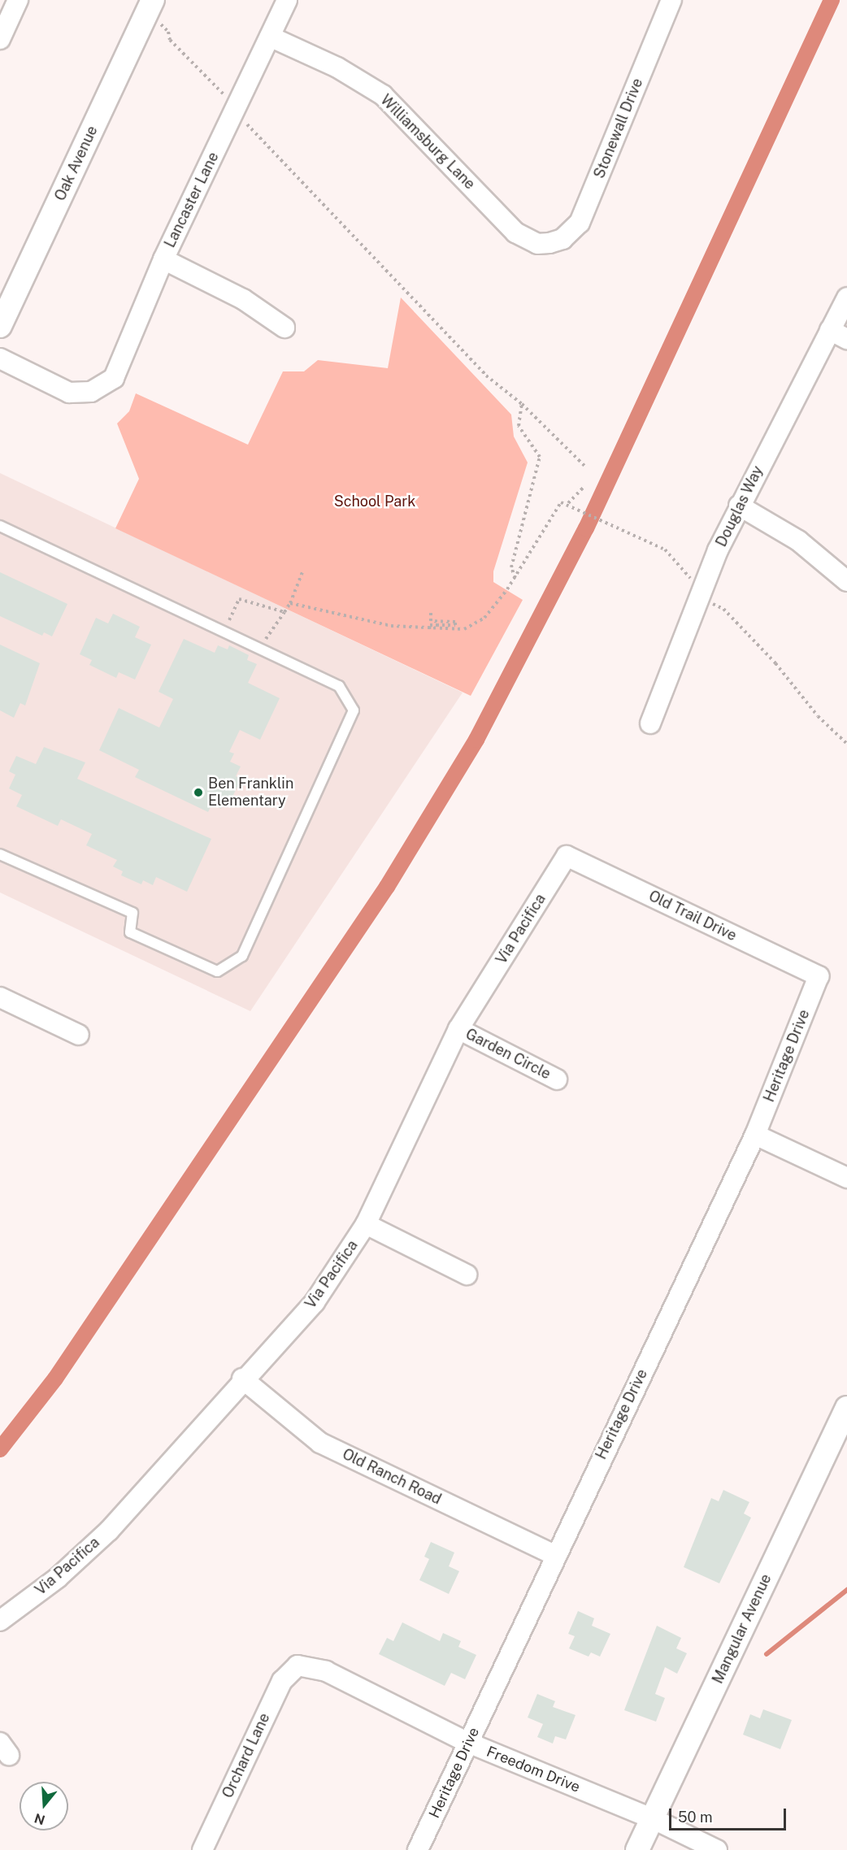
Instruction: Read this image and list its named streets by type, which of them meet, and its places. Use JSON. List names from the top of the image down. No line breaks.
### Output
{"streets":{"street":["Stonewall Drive","Williamsburg Lane","Oak Avenue","Lancaster Lane","Douglas Way","Old Trail Drive","Via Pacifica","Garden Circle","Heritage Drive","Old Ranch Road","Mangular Avenue","Orchard Lane","Freedom Drive"]},"crossings":[["Stonewall Drive","Williamsburg Lane"],["Williamsburg Lane","Lancaster Lane"],["Old Trail Drive","Via Pacifica"],["Old Trail Drive","Heritage Drive"],["Via Pacifica","Garden Circle"],["Via Pacifica","Old Ranch Road"],["Heritage Drive","Old Ranch Road"],["Heritage Drive","Freedom Drive"],["Mangular Avenue","Freedom Drive"],["Orchard Lane","Freedom Drive"]],"parks":["School Park"],"places":["Ben Franklin Elementary"],"scale_bar":"50 m","north":"bottom"}
